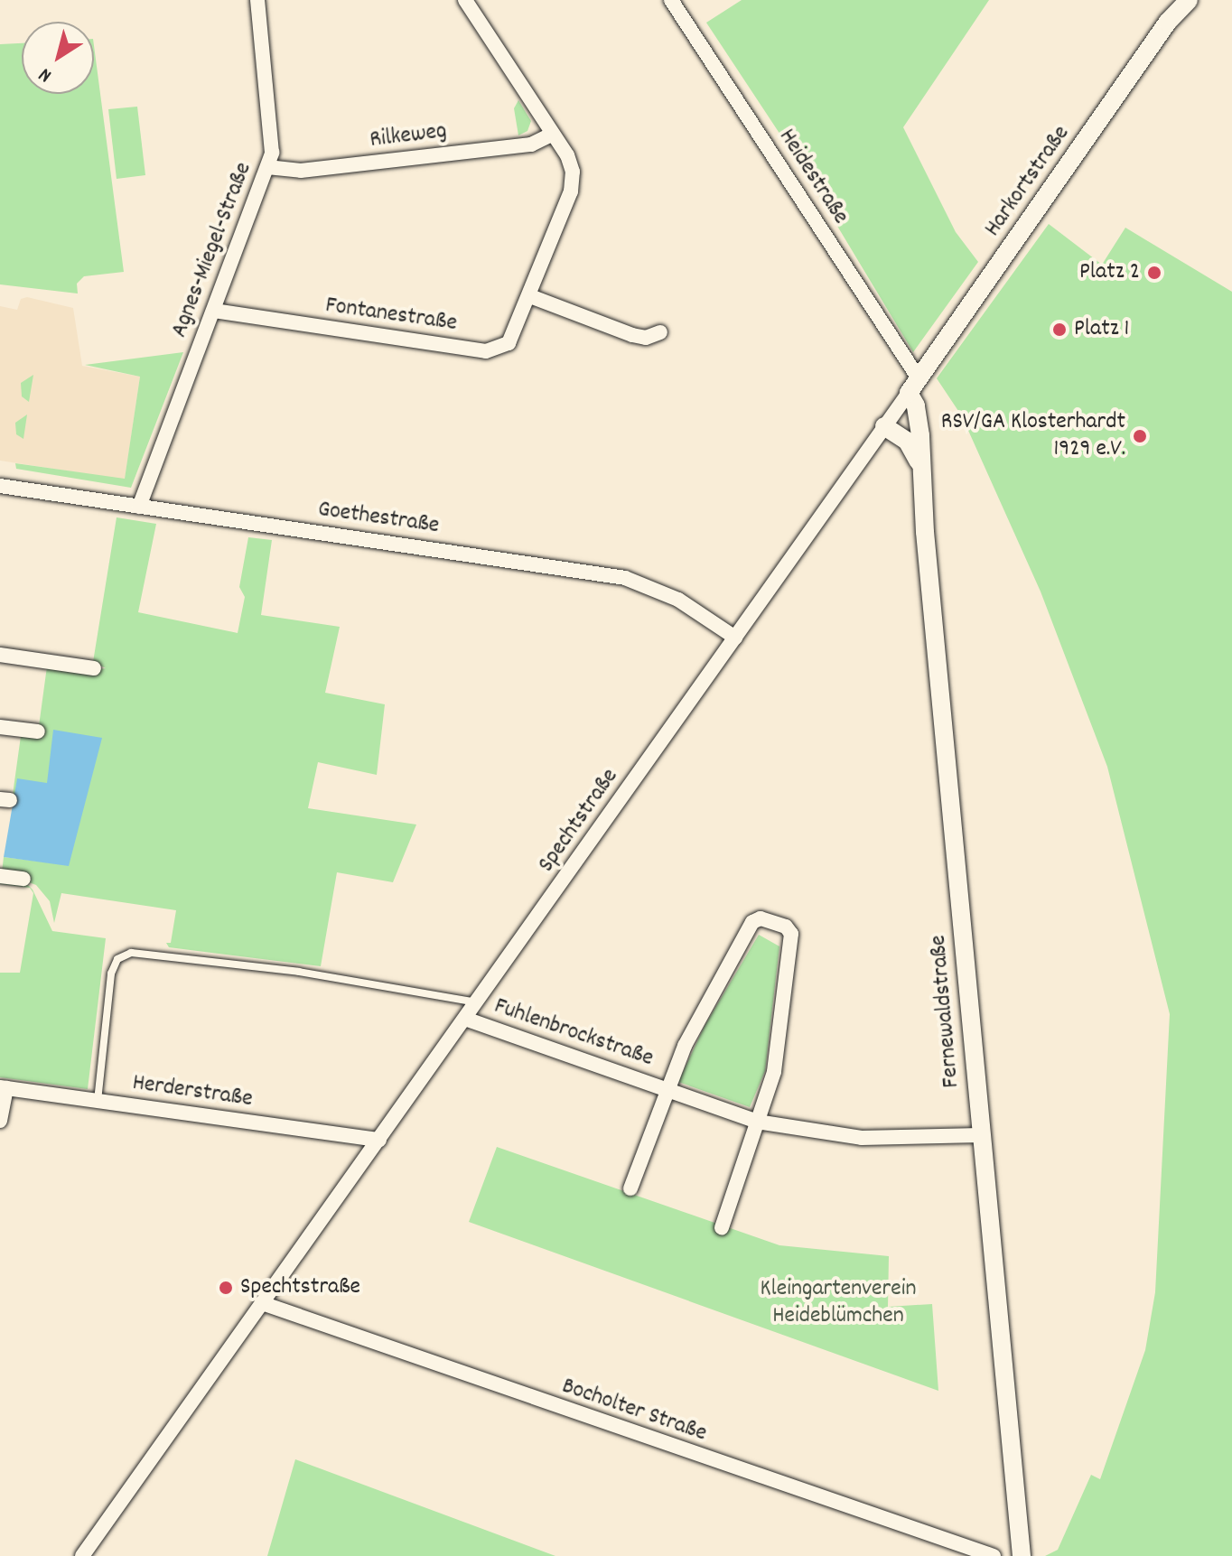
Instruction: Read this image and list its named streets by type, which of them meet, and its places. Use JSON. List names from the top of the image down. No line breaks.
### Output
{"streets":{"street":["Rilkeweg","Heidestraße","Harkortstraße","Agnes-Miegel-Straße","Fontanestraße","Goethestraße","Spechtstraße","Fernewaldstraße","Fuhlenbrockstraße","Herderstraße","Bocholter Straße"]},"crossings":[["Rilkeweg","Agnes-Miegel-Straße"],["Rilkeweg","Fontanestraße"],["Heidestraße","Harkortstraße"],["Heidestraße","Spechtstraße"],["Heidestraße","Fernewaldstraße"],["Harkortstraße","Spechtstraße"],["Harkortstraße","Fernewaldstraße"],["Agnes-Miegel-Straße","Fontanestraße"],["Agnes-Miegel-Straße","Goethestraße"],["Goethestraße","Spechtstraße"],["Spechtstraße","Fernewaldstraße"],["Spechtstraße","Fuhlenbrockstraße"],["Spechtstraße","Herderstraße"],["Spechtstraße","Bocholter Straße"],["Fernewaldstraße","Fuhlenbrockstraße"]],"parks":["Kleingartenverein Heideblümchen"],"places":["Platz 2","Platz 1","RSV/GA Klosterhardt 1929 e.V.","Spechtstraße"],"north":"bottom left"}
